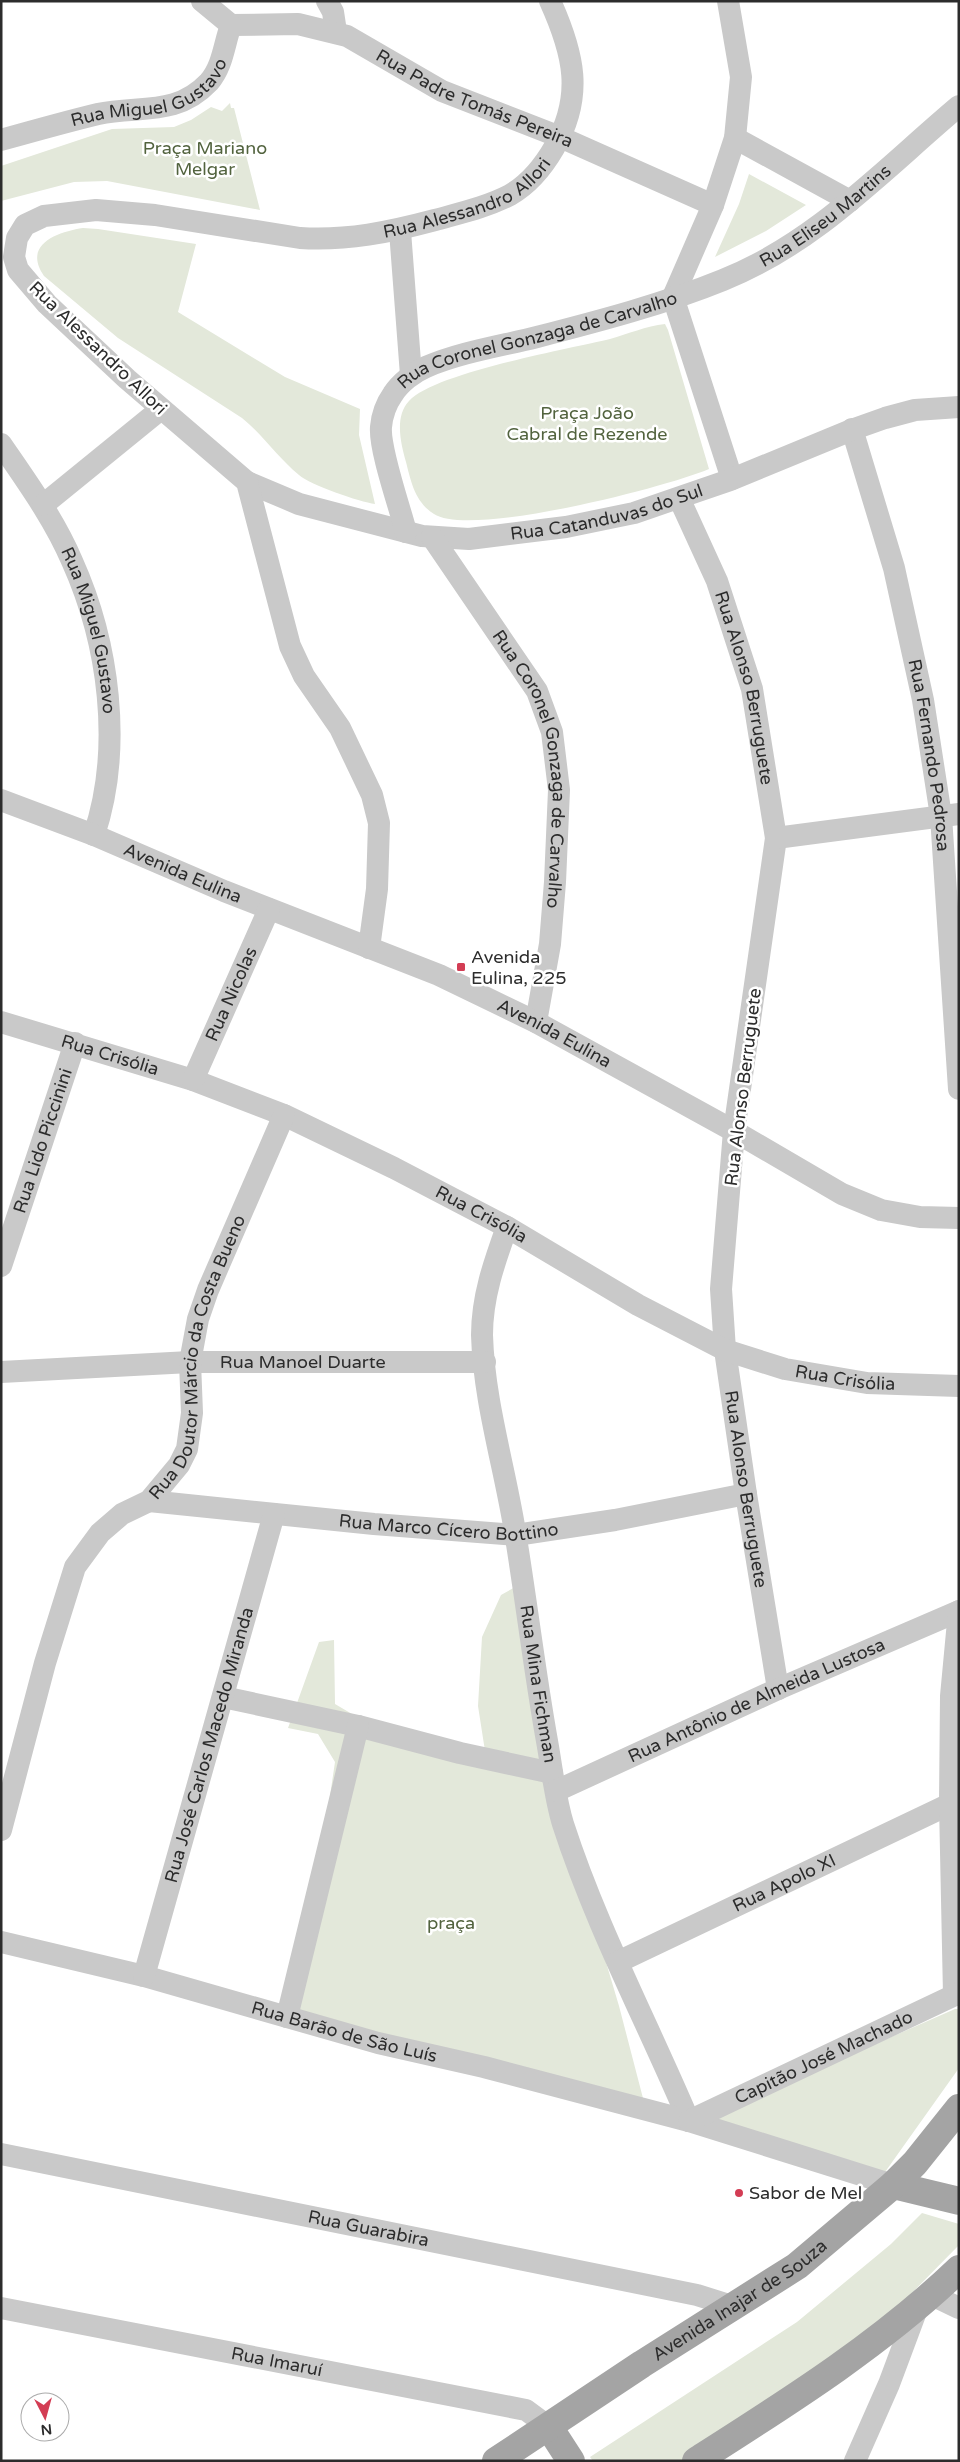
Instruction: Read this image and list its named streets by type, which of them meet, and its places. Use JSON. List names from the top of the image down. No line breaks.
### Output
{"streets":{"main road":["Avenida Inajar de Souza"],"street":["Rua Miguel Gustavo","Rua Padre Tomás Pereira","Rua Alessandro Allori","Rua Eliseu Martins","Rua Coronel Gonzaga de Carvalho","Rua Catanduvas do Sul","Rua Alonso Berruguete","Rua Fernando Pedrosa","Avenida Eulina","Rua Nicolas","Rua Crisólia","Rua Lido Piccinini","Rua Doutor Márcio da Costa Bueno","Rua Manoel Duarte","Rua Marco Cícero Bottino","Rua Mina Fichman","Rua Antônio de Almeida Lustosa","Rua José Carlos Macedo Miranda","Rua Apolo XI","Rua Barão de São Luís","Capitão José Machado","Rua Guarabira","Rua Imaruí"]},"crossings":[["Rua Miguel Gustavo","Rua Padre Tomás Pereira"],["Rua Miguel Gustavo","Avenida Eulina"],["Rua Padre Tomás Pereira","Rua Alessandro Allori"],["Rua Padre Tomás Pereira","Rua Coronel Gonzaga de Carvalho"],["Rua Alessandro Allori","Rua Catanduvas do Sul"],["Rua Eliseu Martins","Rua Coronel Gonzaga de Carvalho"],["Rua Coronel Gonzaga de Carvalho","Rua Catanduvas do Sul"],["Rua Coronel Gonzaga de Carvalho","Avenida Eulina"],["Rua Catanduvas do Sul","Rua Alonso Berruguete"],["Rua Catanduvas do Sul","Rua Fernando Pedrosa"],["Rua Alonso Berruguete","Avenida Eulina"],["Rua Alonso Berruguete","Rua Crisólia"],["Rua Alonso Berruguete","Rua Marco Cícero Bottino"],["Rua Alonso Berruguete","Rua Antônio de Almeida Lustosa"],["Avenida Eulina","Rua Nicolas"],["Rua Nicolas","Rua Crisólia"],["Rua Crisólia","Rua Lido Piccinini"],["Rua Crisólia","Rua Doutor Márcio da Costa Bueno"],["Rua Crisólia","Rua Mina Fichman"],["Rua Doutor Márcio da Costa Bueno","Rua Manoel Duarte"],["Rua Doutor Márcio da Costa Bueno","Rua Marco Cícero Bottino"],["Rua Manoel Duarte","Rua Mina Fichman"],["Rua Marco Cícero Bottino","Rua Mina Fichman"],["Rua Marco Cícero Bottino","Rua José Carlos Macedo Miranda"],["Rua Mina Fichman","Rua Antônio de Almeida Lustosa"],["Rua Mina Fichman","Rua Apolo XI"],["Rua Mina Fichman","Rua Barão de São Luís"],["Rua Mina Fichman","Capitão José Machado"],["Rua José Carlos Macedo Miranda","Rua Barão de São Luís"],["Rua Barão de São Luís","Capitão José Machado"],["Rua Barão de São Luís","Avenida Inajar de Souza"],["Rua Guarabira","Avenida Inajar de Souza"],["Avenida Inajar de Souza","Rua Imaruí"]],"parks":["Praça Mariano Melgar","Praça João Cabral de Rezende","praça"],"places":{"transit":["Avenida Eulina, 225"],"other":["Sabor de Mel"]},"north":"bottom"}
